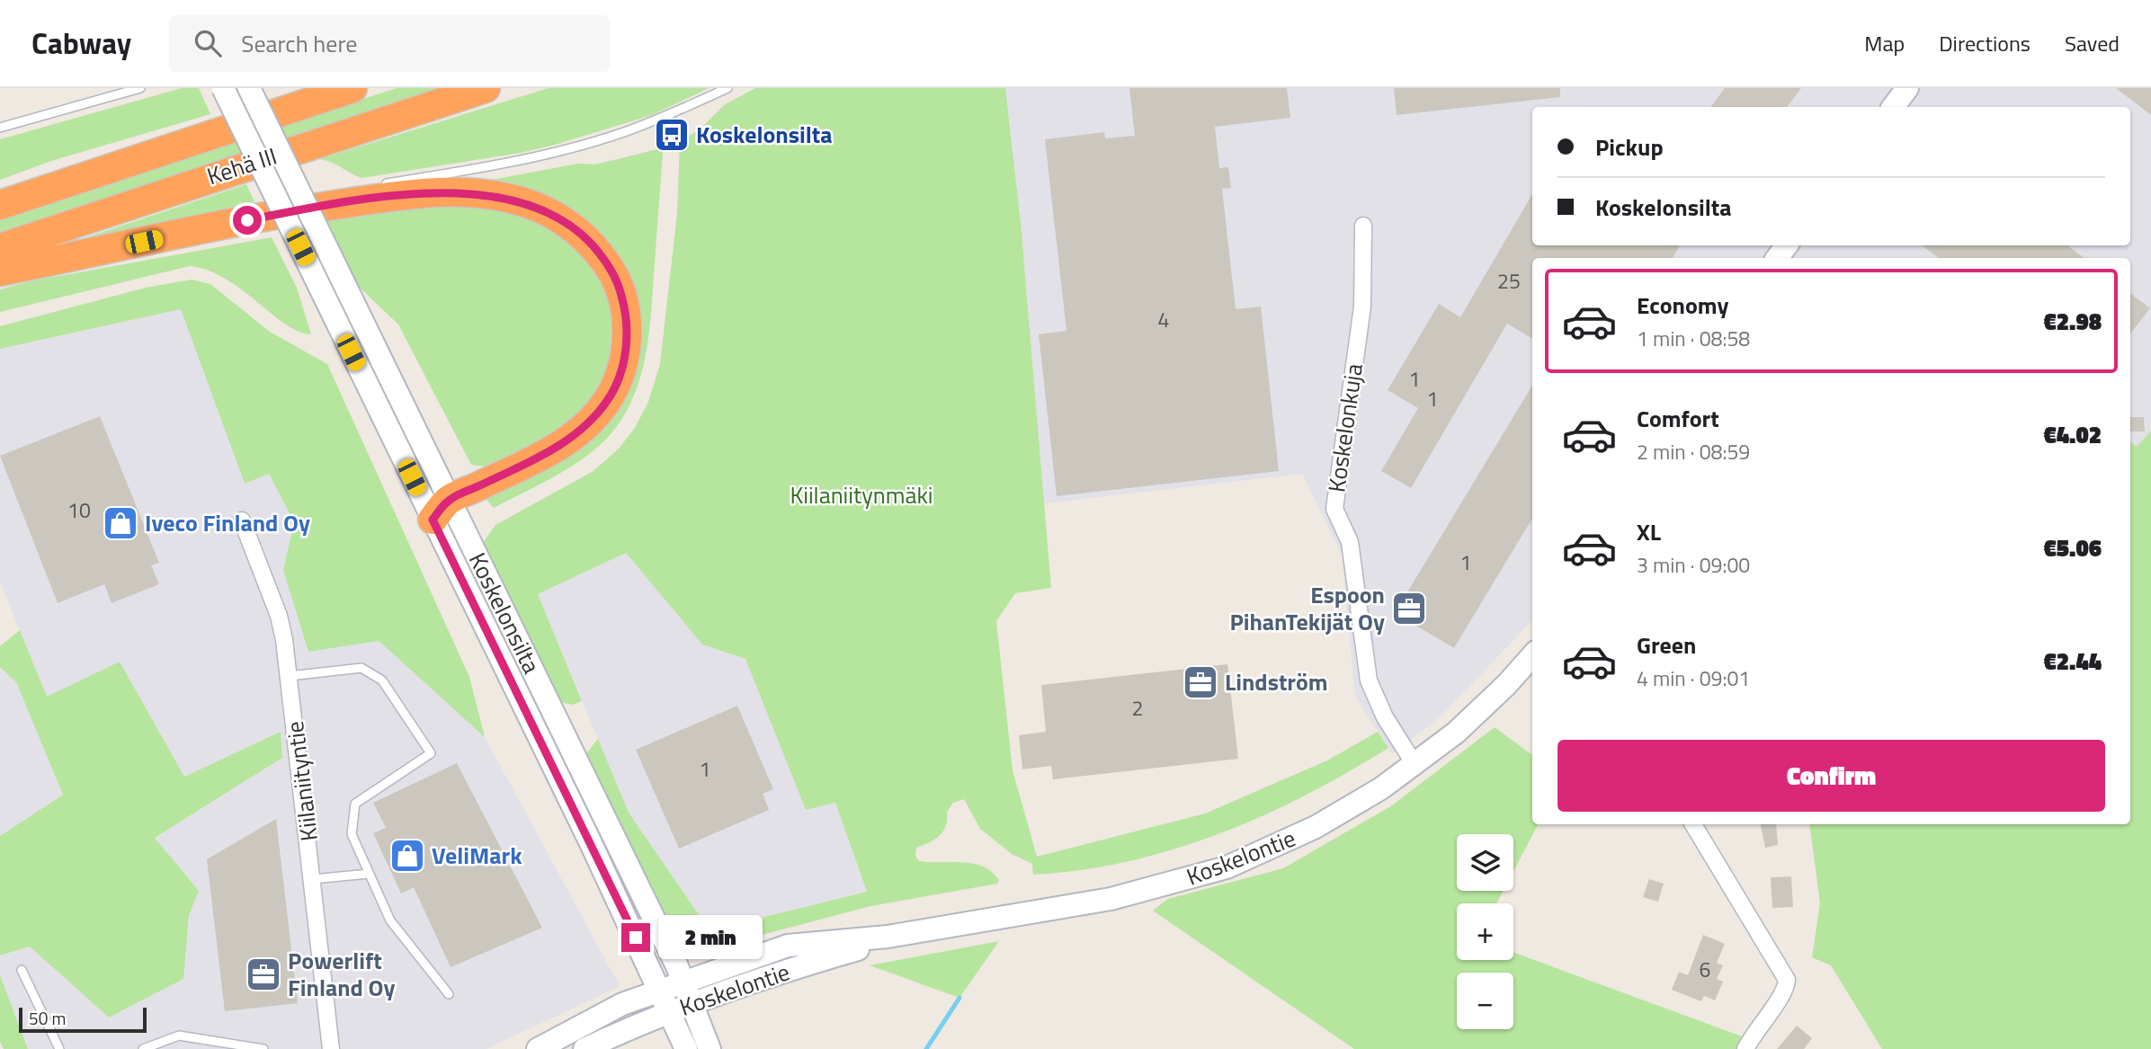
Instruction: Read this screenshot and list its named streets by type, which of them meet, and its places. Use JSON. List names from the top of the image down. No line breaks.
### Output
{"streets":{"highway":["Kehä III"],"main road":["Koskelonsilta","Koskelontie"],"street":["Koskelonkuja","Kiilaniityntie"]},"crossings":[["Koskelonkuja","Koskelontie"],["Koskelonsilta","Koskelontie"]],"parks":["Kiilaniitynmäki"],"places":{"bus stop":["Koskelonsilta"],"shop":["Iveco Finland Oy","VeliMark"],"office":["Espoon PihanTekijät Oy","Lindström","Powerlift Finland Oy"]},"house_numbers":["25","4","1","1","10","1","2","1","6"],"scale_bar":"50 m","page":{"header":"Cabway","search":"Search here","nav":["Map","Directions","Saved"],"banner":["Pickup","Koskelonsilta"],"list":[{"name":"Economy","note":"1 min · 08:58","value":"€2.98"},{"name":"Comfort","note":"2 min · 08:59","value":"€4.02"},{"name":"XL","note":"3 min · 09:00","value":"€5.06"},{"name":"Green","note":"4 min · 09:01","value":"€2.44"}],"buttons":"Confirm","map_buttons":["+","−"],"bubble":"2 min","scale":"50 m"}}
